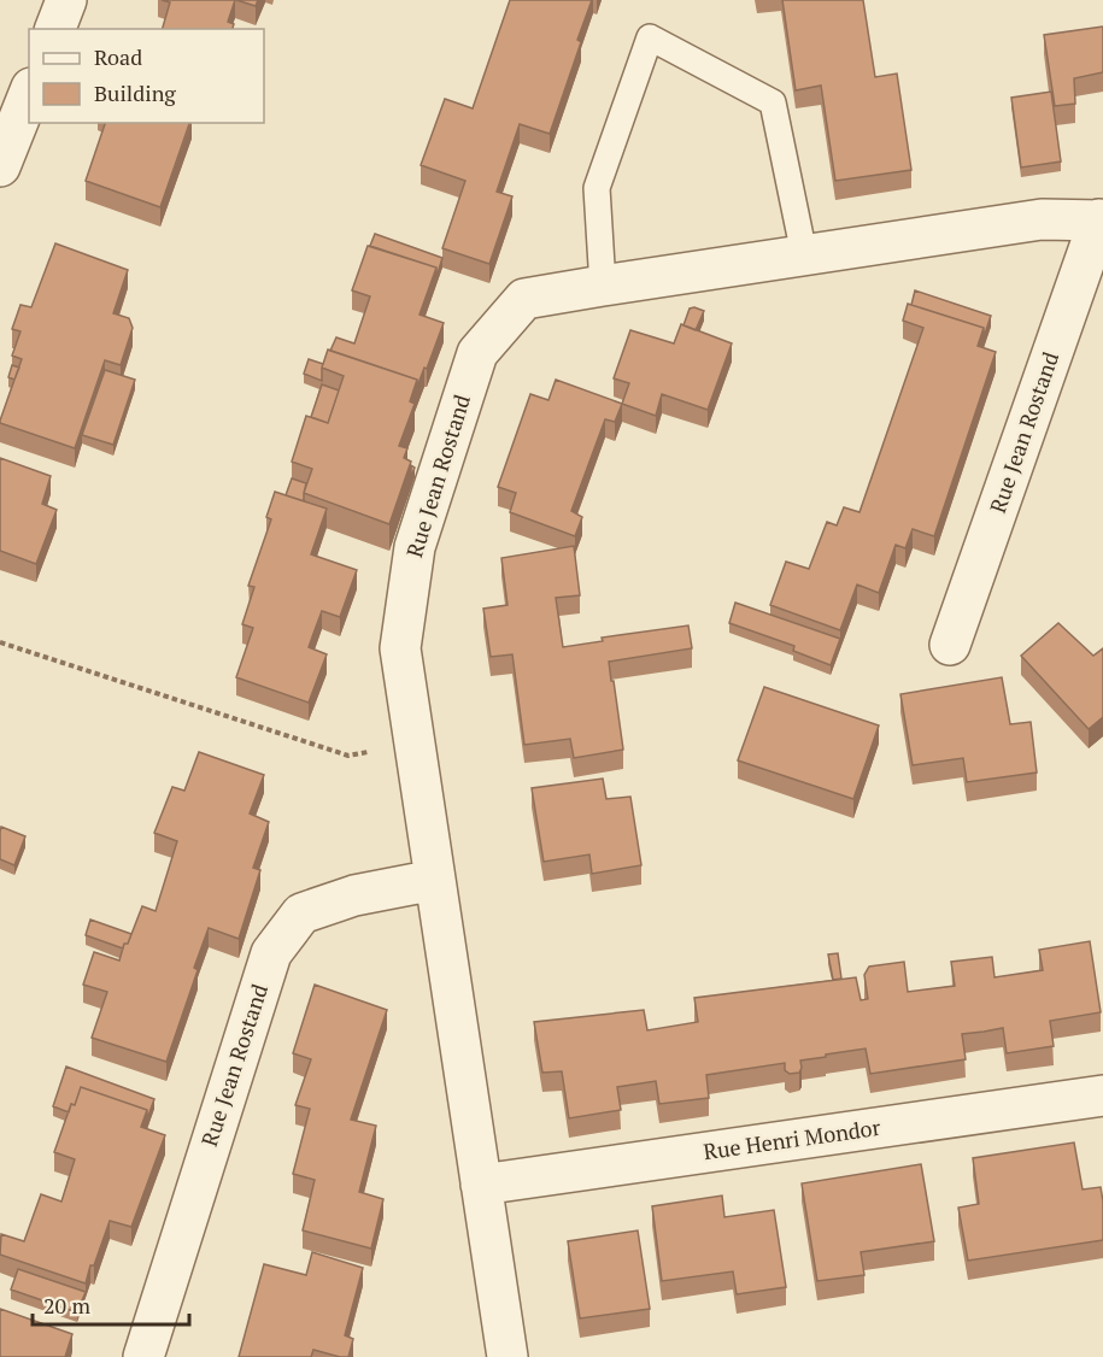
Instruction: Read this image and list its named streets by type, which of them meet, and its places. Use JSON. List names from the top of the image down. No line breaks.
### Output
{"streets":{"street":["Rue Jean Rostand","Rue Henri Mondor"]},"crossings":[["Rue Jean Rostand","Rue Henri Mondor"]],"legend":["Road","Building"],"scale_bar":"20 m"}
